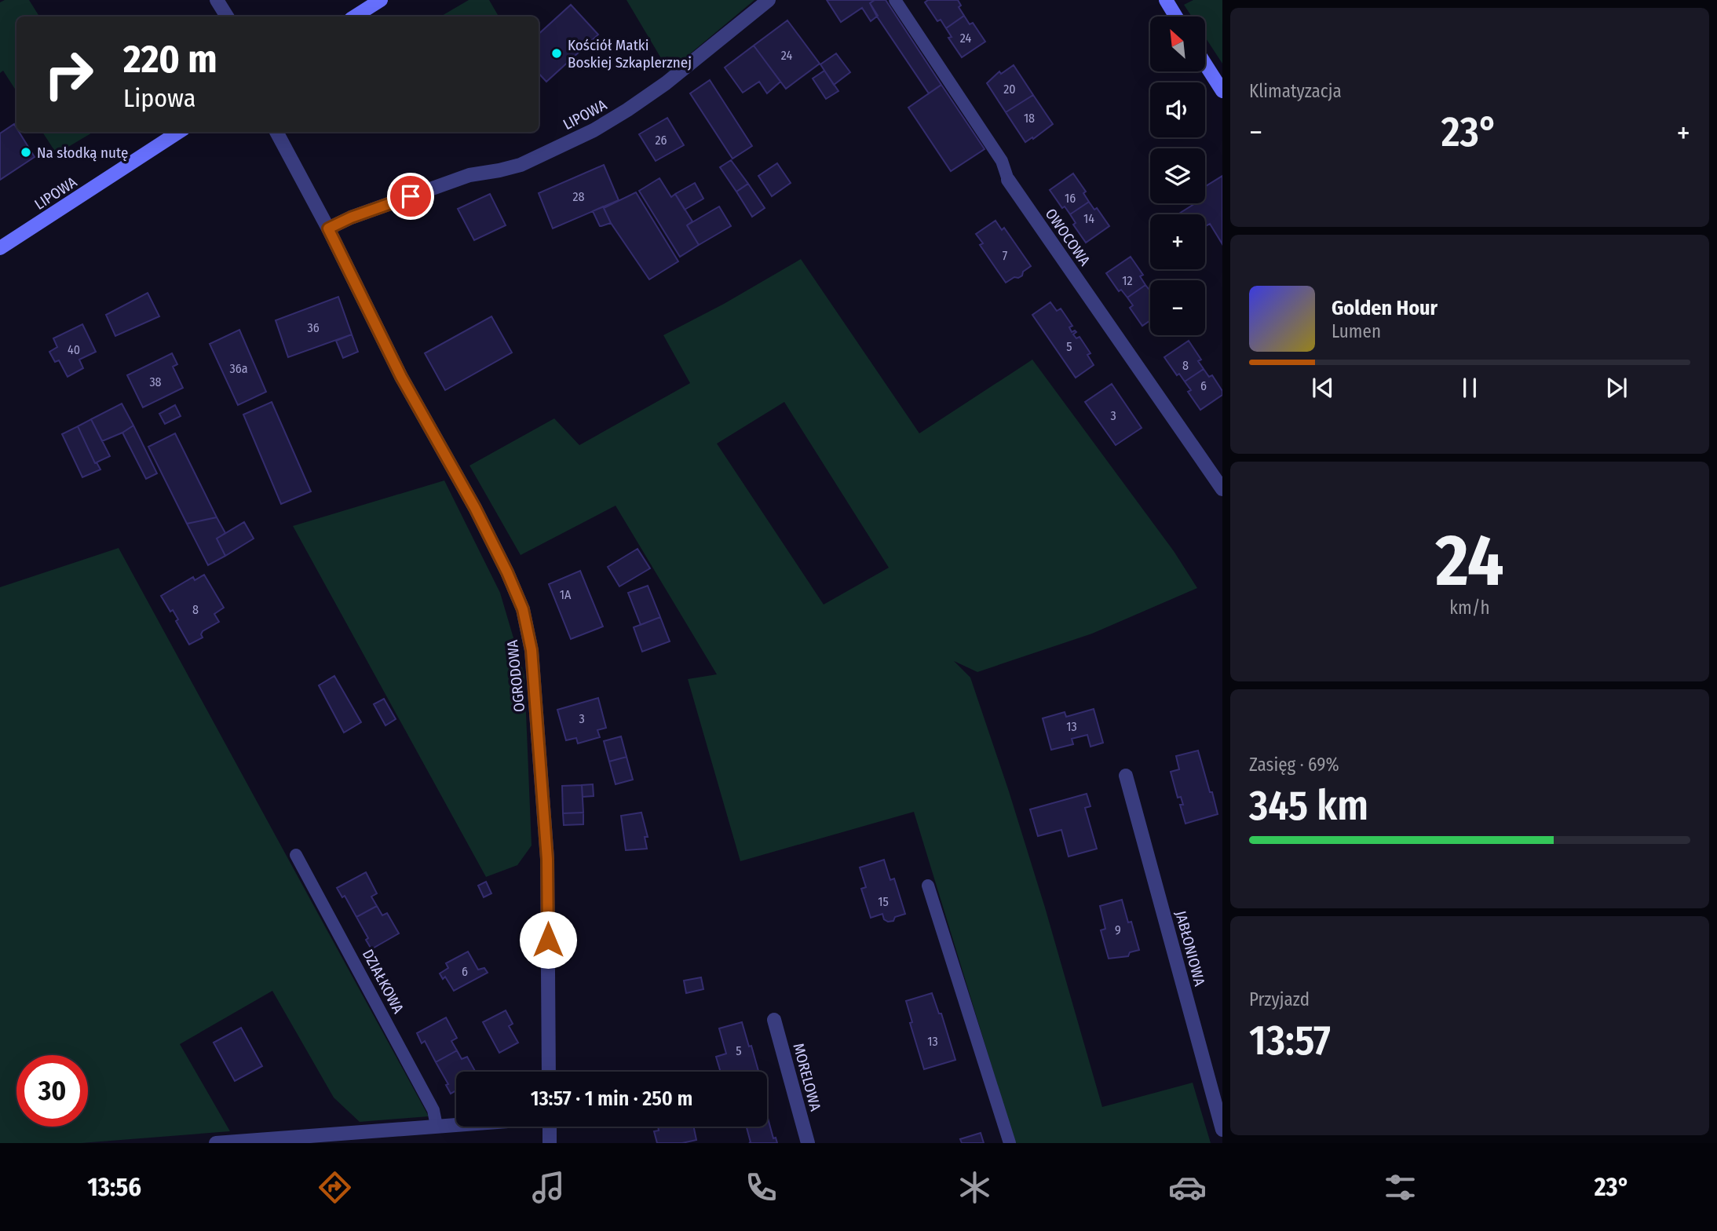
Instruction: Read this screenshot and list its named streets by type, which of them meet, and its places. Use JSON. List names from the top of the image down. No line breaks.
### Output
{"streets":{"street":["LIPOWA","OWOCOWA","OGRODOWA","JABŁONIOWA","MORELOWA"],"lane":["DZIAŁKOWA"]},"crossings":[["LIPOWA","OGRODOWA"]],"places":["Kościół Matki Boskiej Szkaplerznej","Na słodką nutę"],"house_numbers":["24","24","20","18","26","28","16","14","7","12","36","5","40","8","36a","38","6","3","1A","8","3","13","15","9","6","13","5"],"north":"top left","page":{"tile":["Klimatyzacja",["24","km/h"],["Zasięg · 69%","345 km"],["Przyjazd","13:57"]],"map_buttons":["+","−"],"turn":["220 m","Lipowa"],"heat":["−","23°","+"],"song":["Golden Hour","Lumen"],"limit":"30","trip":"13:57 · 1 min · 250 m","tabs":["13:56","23°"]}}
